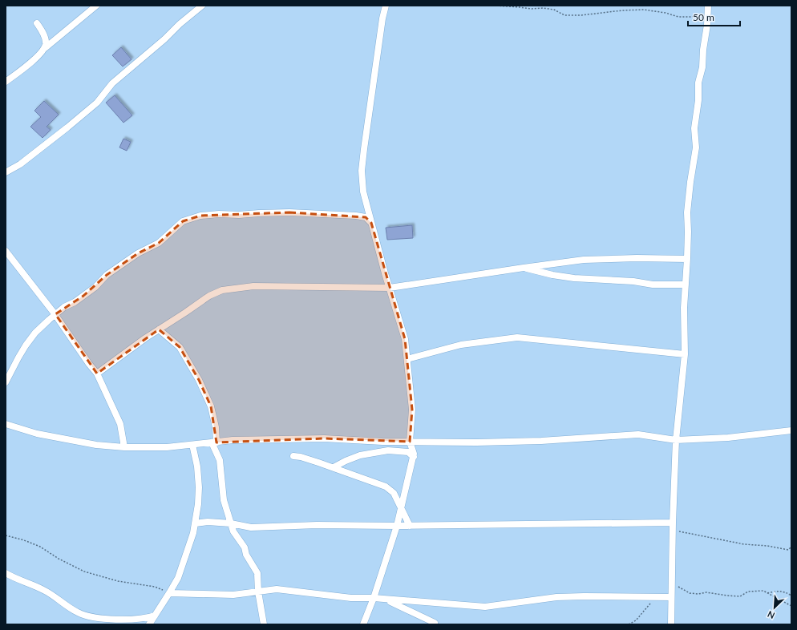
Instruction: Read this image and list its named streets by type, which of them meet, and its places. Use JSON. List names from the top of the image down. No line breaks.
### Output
{"scale_bar":"50 m","north":"bottom left"}
